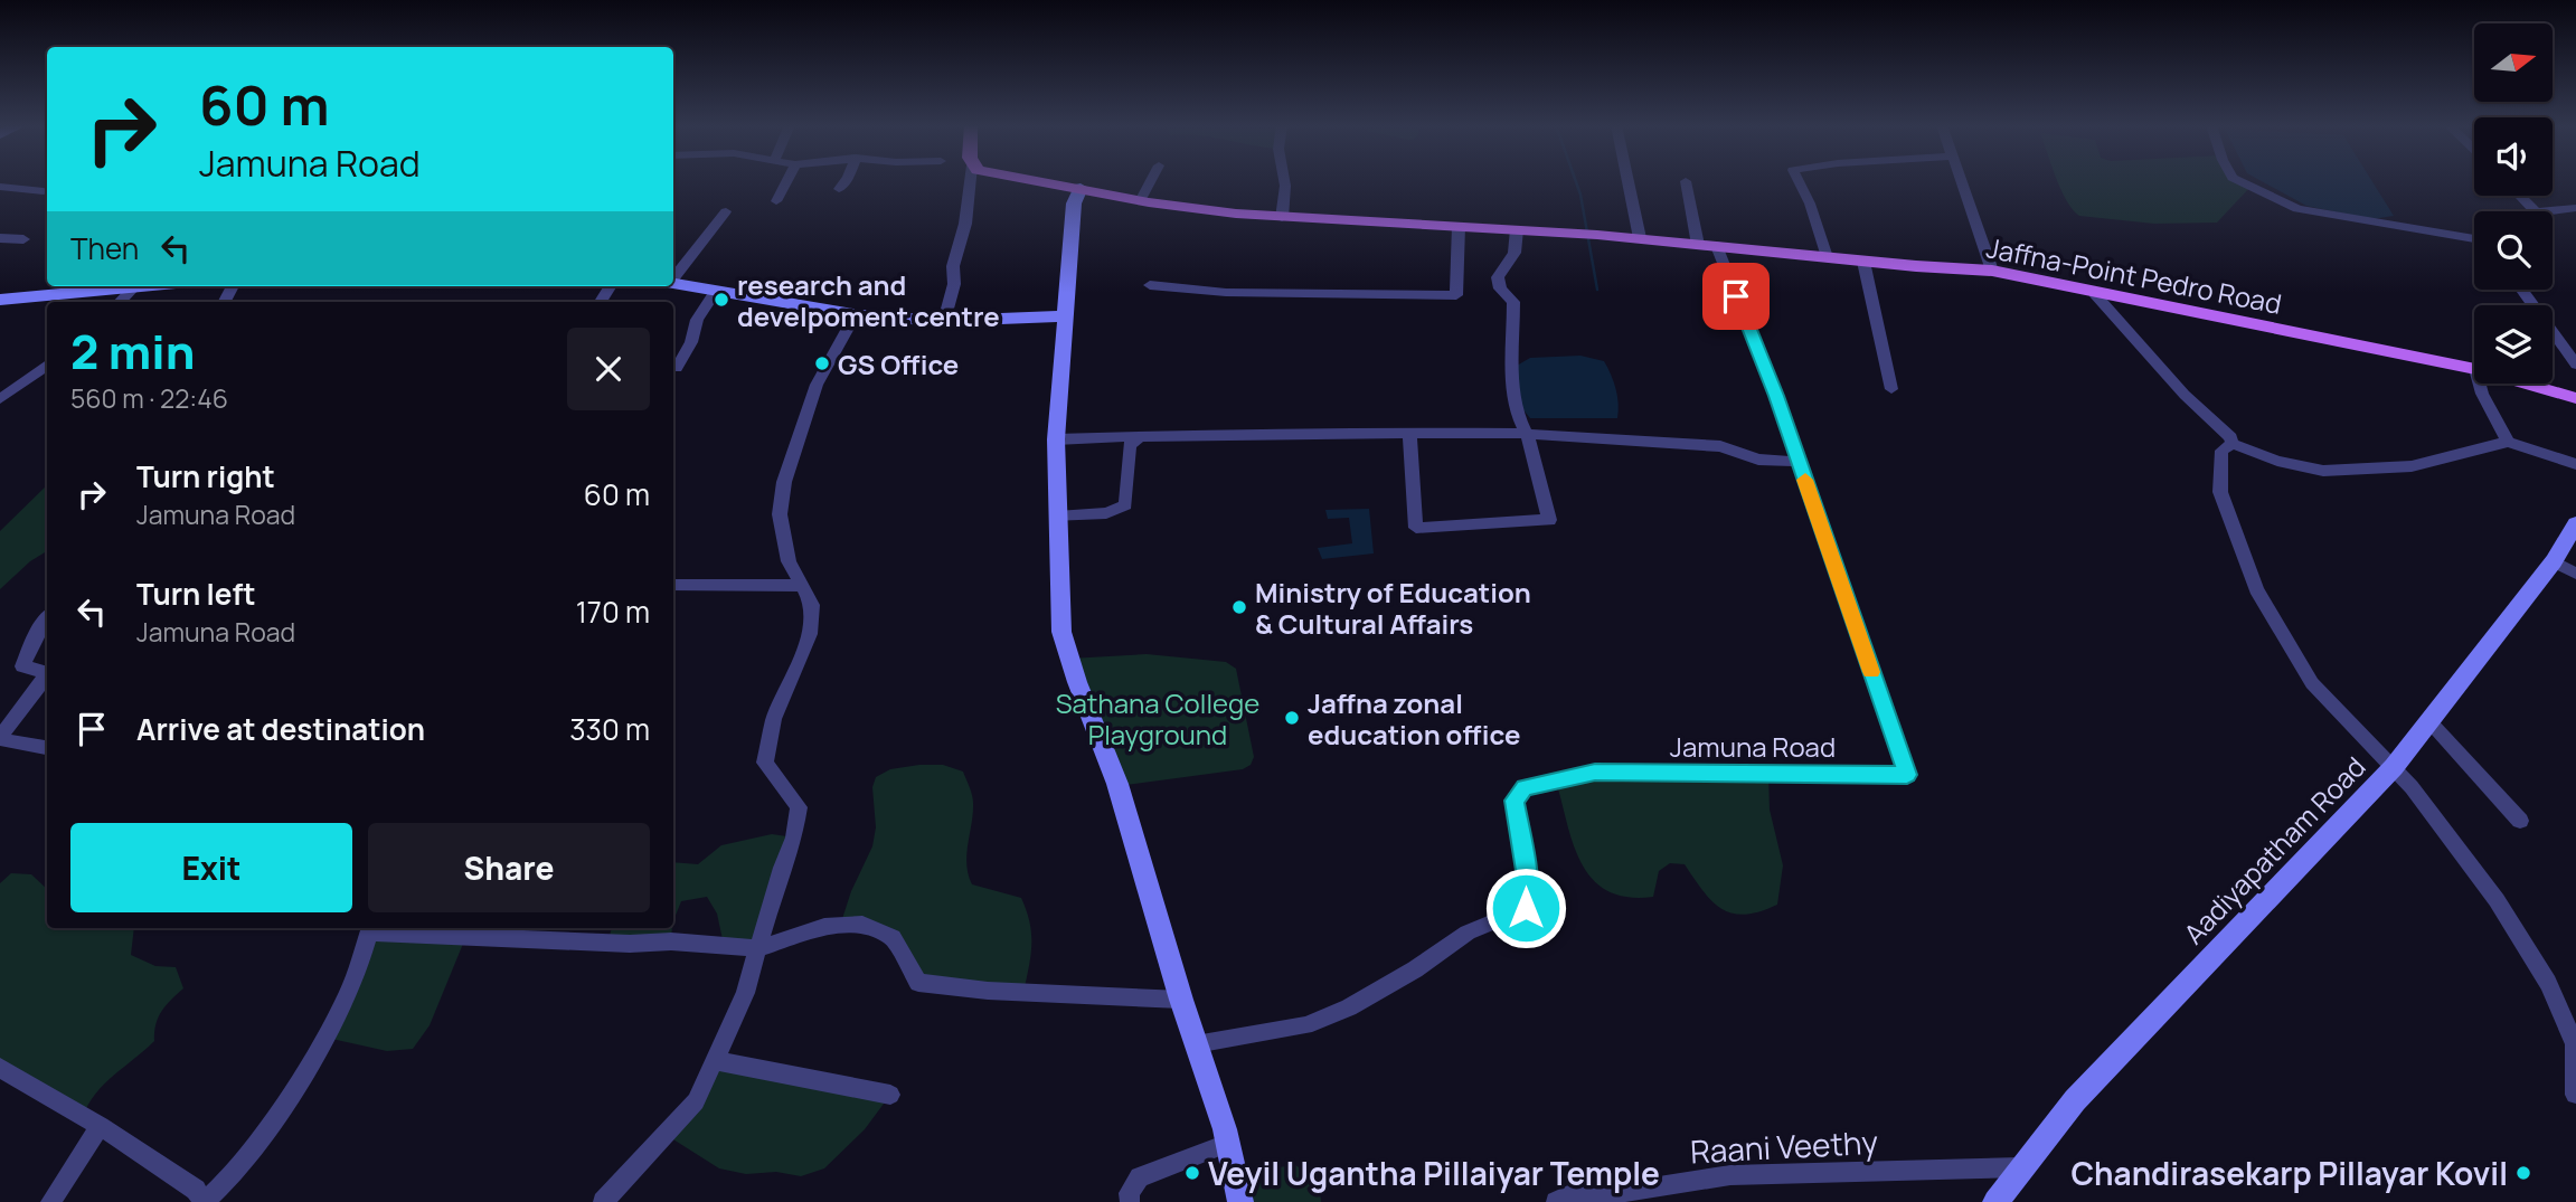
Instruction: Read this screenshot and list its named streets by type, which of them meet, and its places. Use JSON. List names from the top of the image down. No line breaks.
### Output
{"streets":{"main road":["Jaffna-Point Pedro Road"],"street":["Jamuna Road","Aadiyapatham Road","Raani Veethy"]},"crossings":[["Jaffna-Point Pedro Road","Jamuna Road"],["Aadiyapatham Road","Raani Veethy"]],"parks":["Sathana College Playground"],"places":["research and develpoment centre","GS Office","Ministry of Education & Cultural Affairs","Jaffna zonal education office","Veyil Ugantha Pillaiyar Temple","Chandirasekarp Pillayar Kovil"],"north":"right","page":{"turn":["60 m","Jamuna Road"],"then":"Then","heading":["2 min","560 m · 22:46"],"list":[{"name":"Turn right","note":"Jamuna Road","value":"60 m"},{"name":"Turn left","note":"Jamuna Road","value":"170 m"},{"name":"Arrive at destination","value":"330 m"}],"buttons":["Exit","Share"]}}
